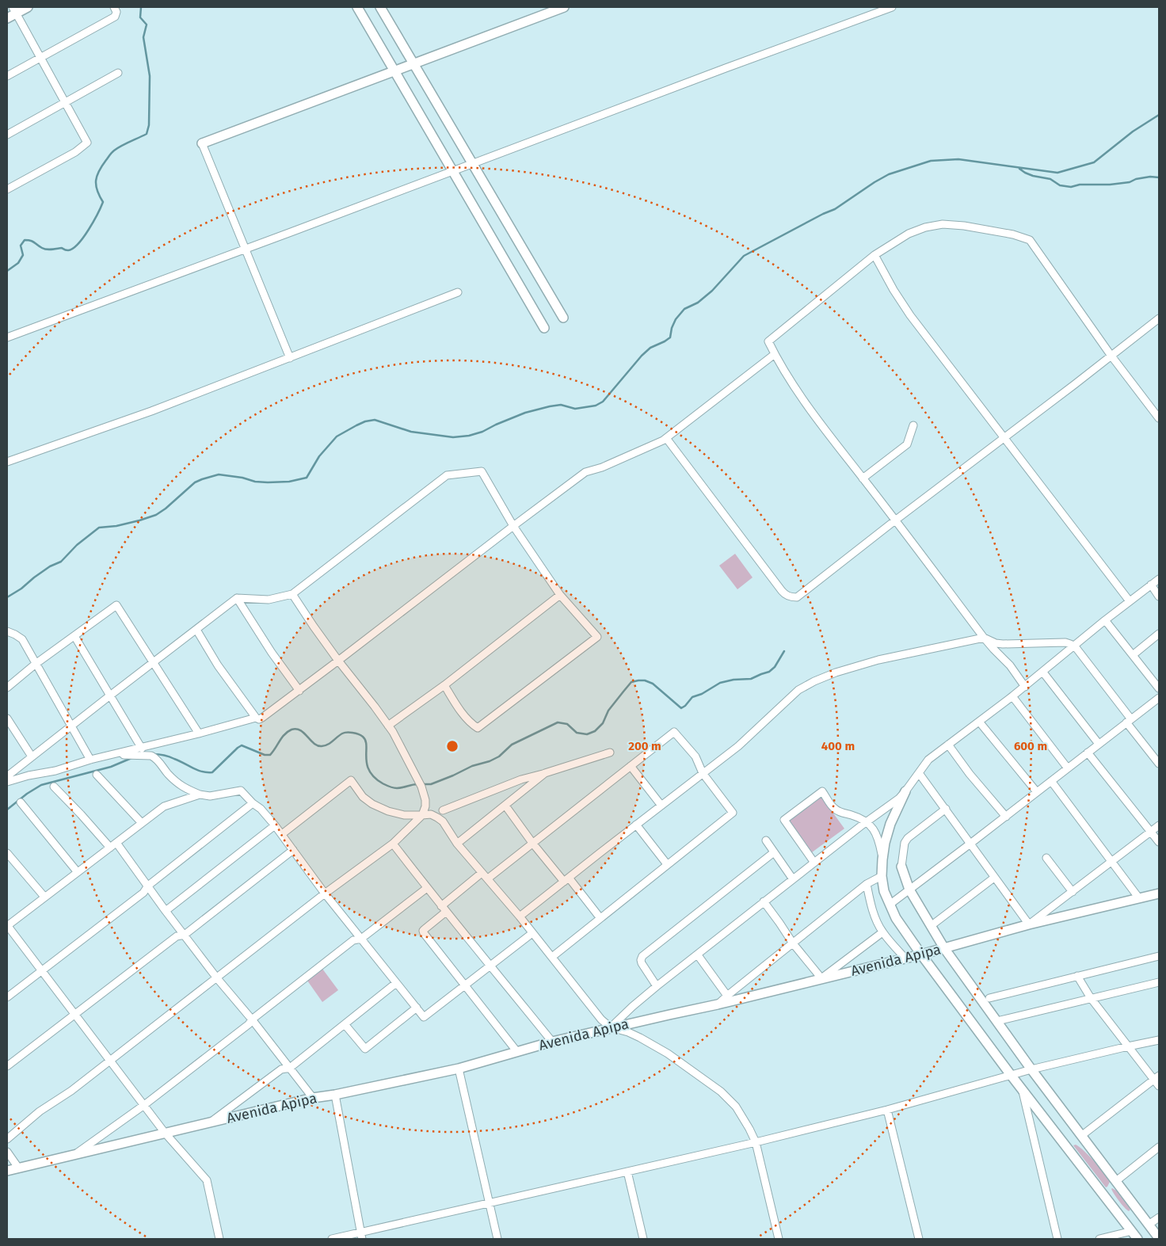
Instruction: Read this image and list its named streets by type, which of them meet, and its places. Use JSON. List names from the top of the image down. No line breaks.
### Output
{"streets":{"street":["Avenida Apipa"]},"rings":["200 m","400 m","600 m"]}
